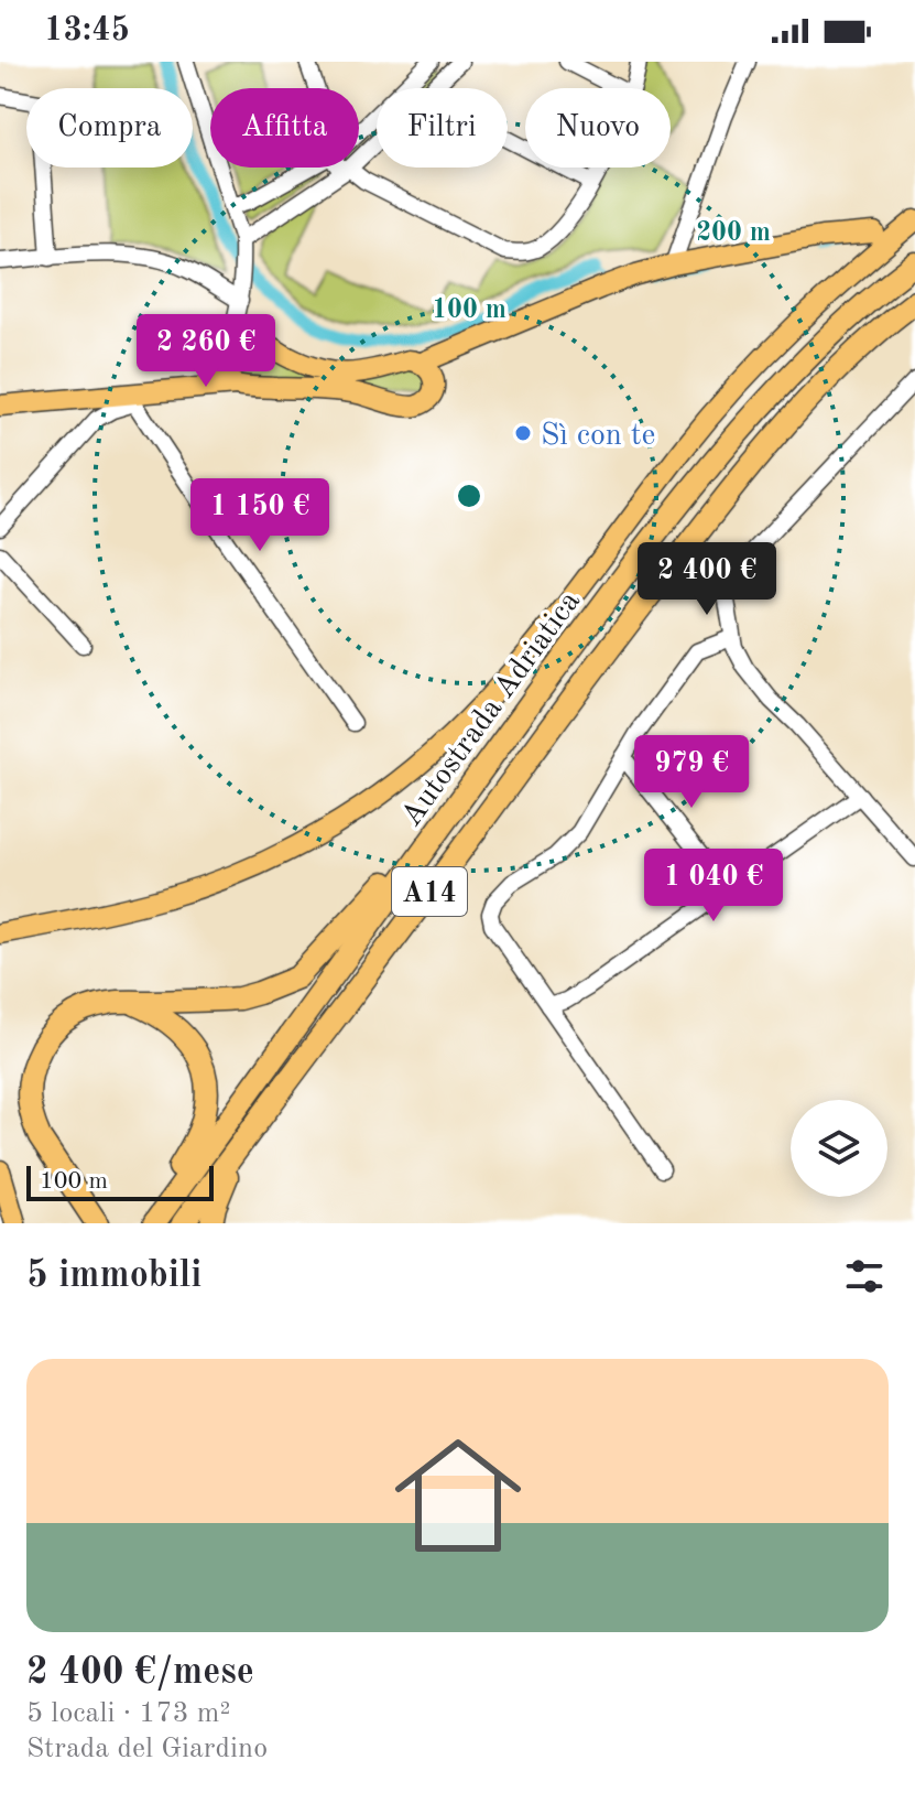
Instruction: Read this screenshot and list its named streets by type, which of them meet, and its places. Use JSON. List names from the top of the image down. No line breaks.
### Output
{"streets":{"highway":["Autostrada Adriatica","A14"]},"places":["Sì con te"],"scale_bar":"100 m","page":{"status":"13:45","chip":["Compra","Affitta","Filtri","Nuovo"],"price":["2 260 €","1 150 €","2 400 €","979 €","1 040 €"],"scale":"100 m","heading":"5 immobili","list":[{"name":"2 400 €/mese","note":"5 locali · 173 m² · Strada del Giardino"}]},"rings":["200 m","100 m"]}
